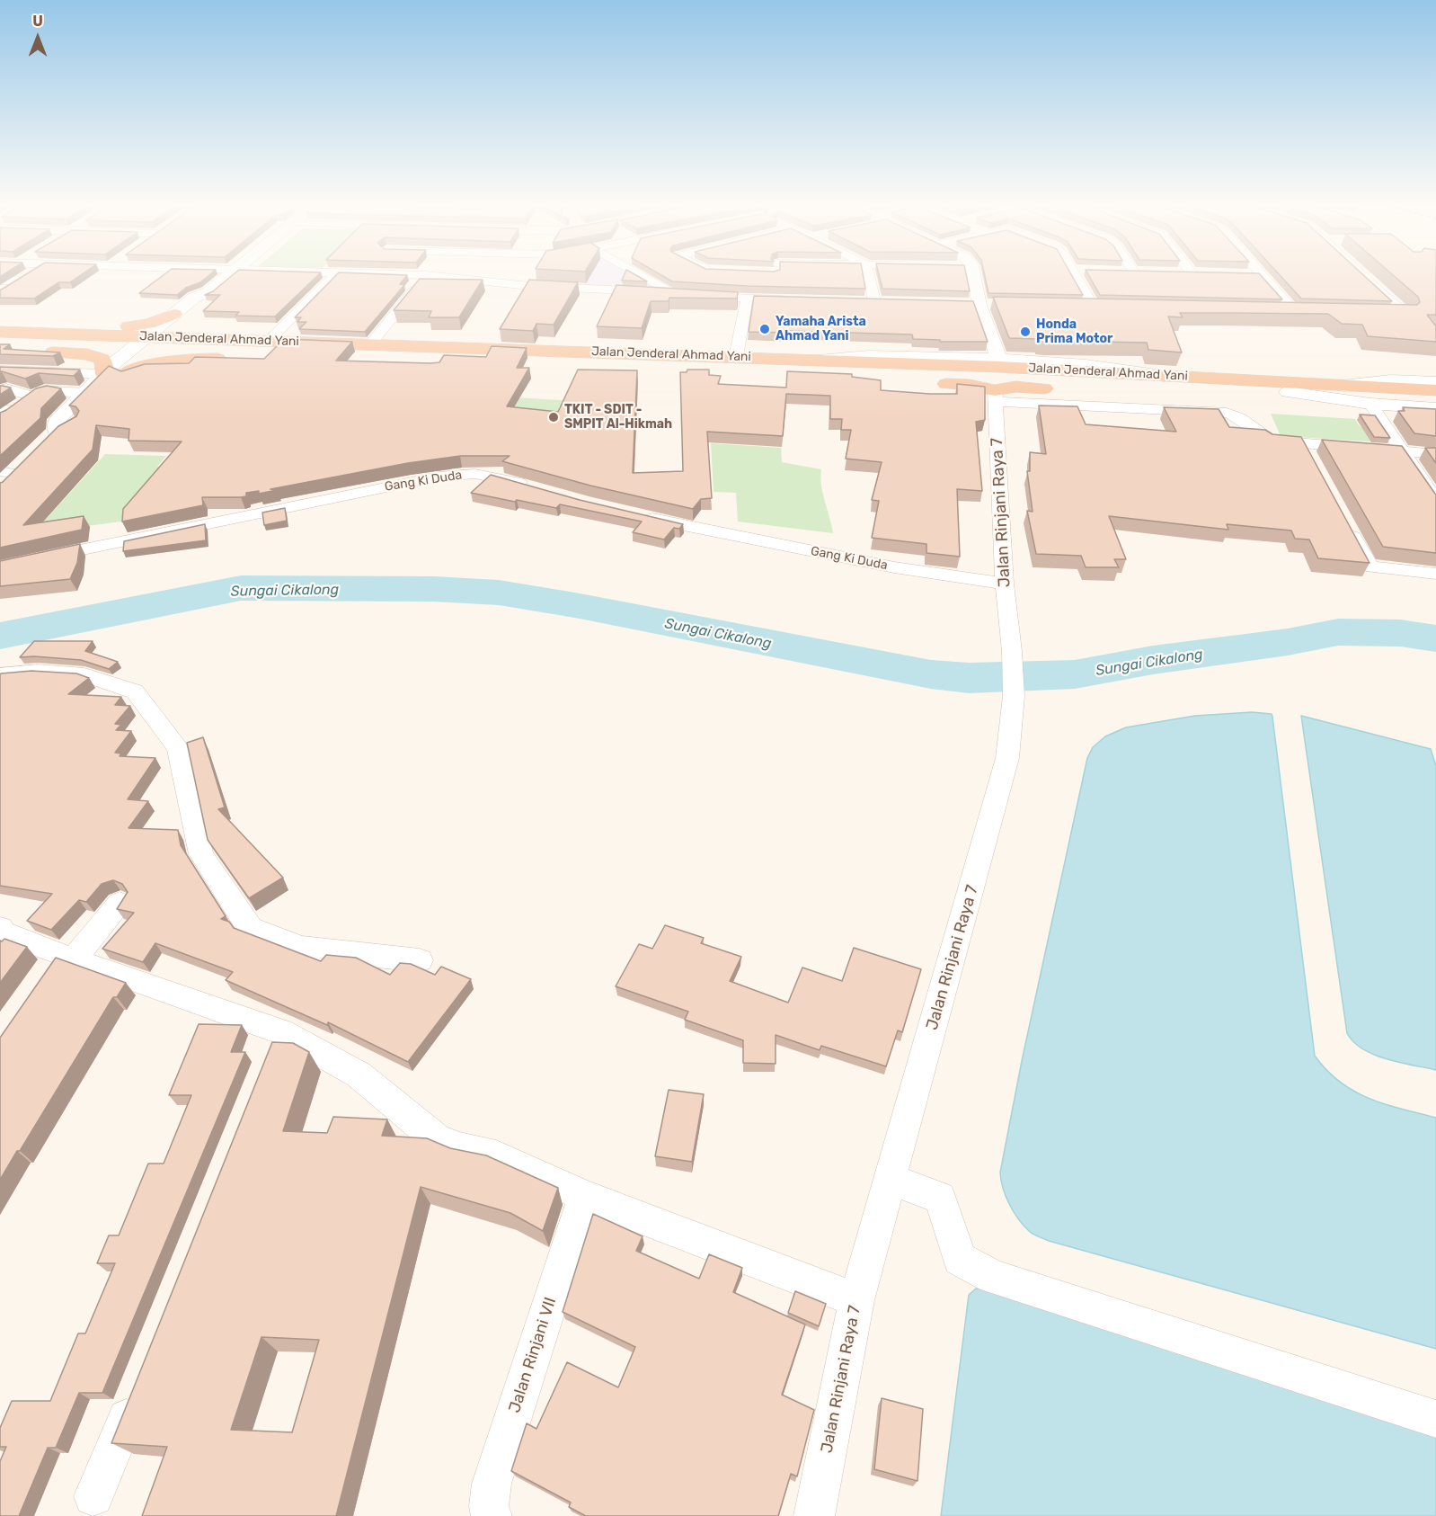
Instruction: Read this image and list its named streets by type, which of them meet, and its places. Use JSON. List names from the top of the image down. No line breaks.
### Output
{"streets":{"highway":["Jalan Jenderal Ahmad Yani"],"street":["Gang Ki Duda","Jalan Rinjani Raya 7","Jalan Rinjani VII"]},"crossings":[["Gang Ki Duda","Jalan Rinjani Raya 7"]],"water":["Sungai Cikalong"],"places":["Yamaha Arista Ahmad Yani","Honda Prima Motor","TKIT - SDIT - SMPIT Al-Hikmah"],"north":"top"}
